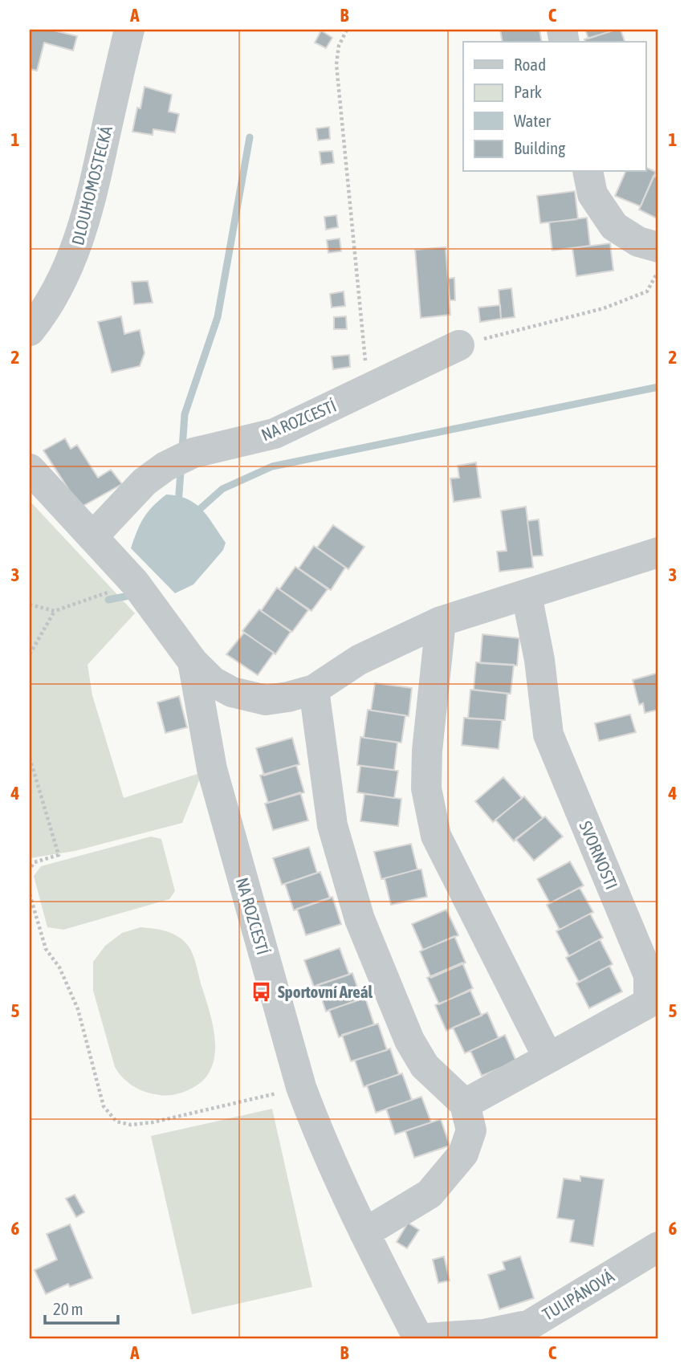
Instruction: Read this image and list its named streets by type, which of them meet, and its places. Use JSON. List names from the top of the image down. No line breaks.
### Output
{"streets":{"street":["DLOUHOMOSTECKÁ","NA ROZCESTÍ","SVORNOSTI","TULIPÁNOVÁ"]},"places":{"bus stop":["Sportovní Areál"]},"legend":["Road","Park","Water","Building"],"scale_bar":"20 m","grid":{"columns":["A","B","C"],"rows":["1","2","3","4","5","6"]}}
